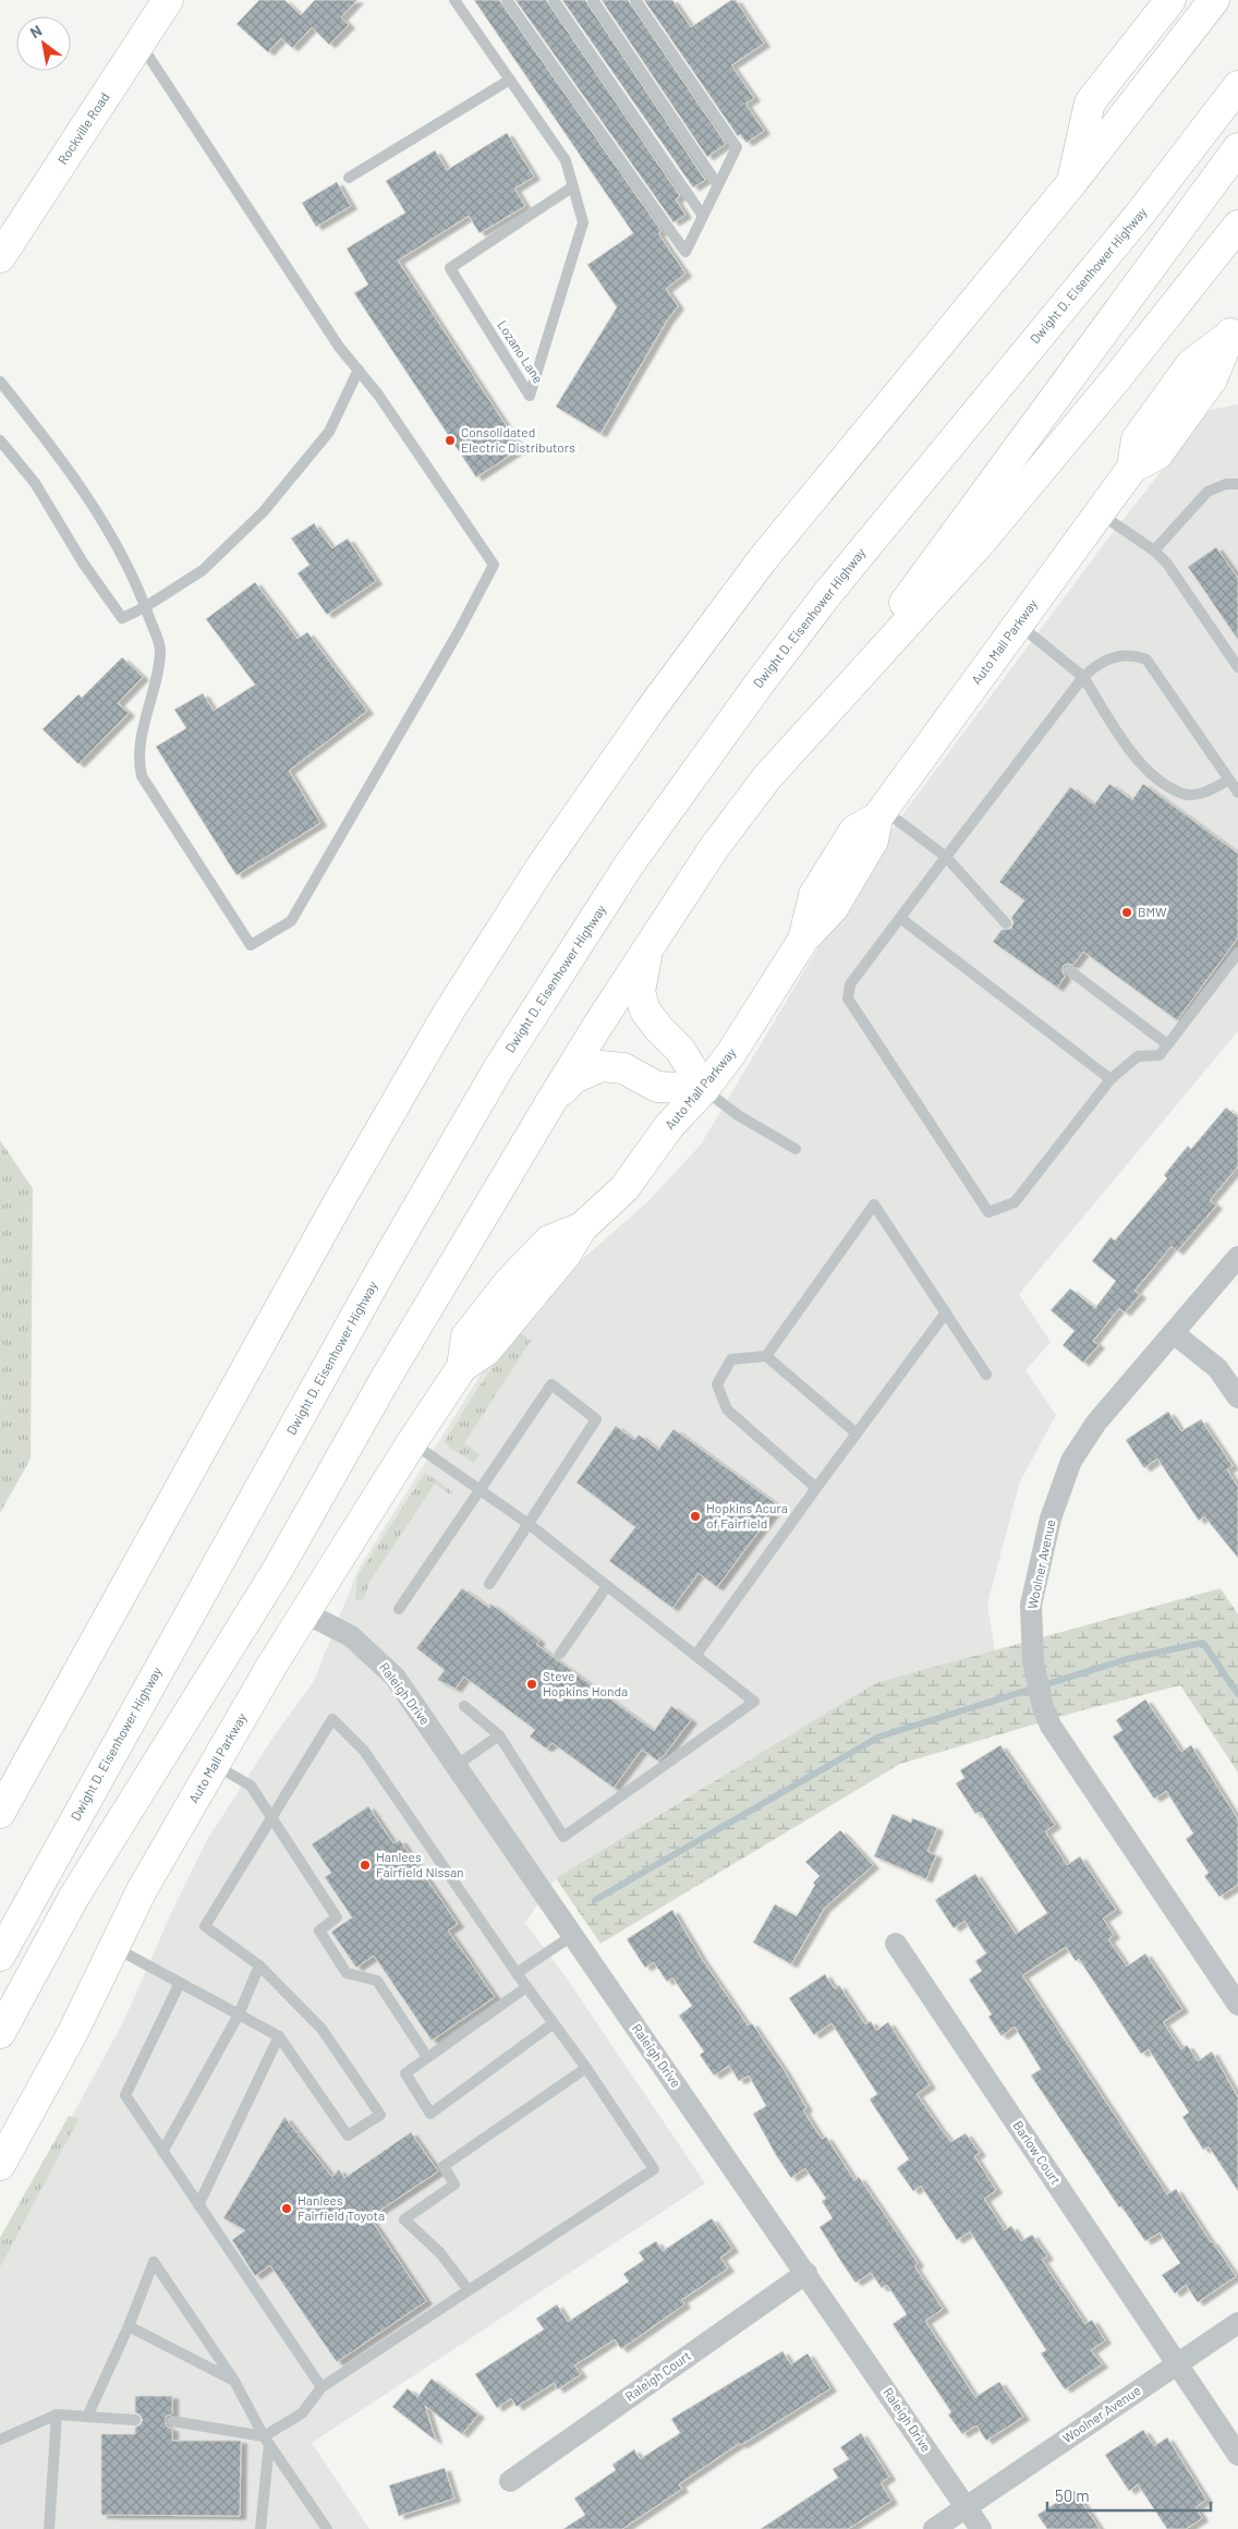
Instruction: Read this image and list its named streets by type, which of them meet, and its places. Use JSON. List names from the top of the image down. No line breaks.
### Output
{"streets":{"main road":["Rockville Road","Dwight D. Eisenhower Highway","Auto Mall Parkway"],"street":["Woolner Avenue","Raleigh Drive","Barlow Court","Raleigh Court"],"lane":["Lozano Lane"]},"crossings":[["Auto Mall Parkway","Raleigh Drive"],["Woolner Avenue","Raleigh Drive"],["Woolner Avenue","Barlow Court"],["Raleigh Drive","Raleigh Court"]],"places":["Consolidated Electric Distributors","BMW","Hopkins Acura of Fairfield","Steve Hopkins Honda","Hanlees Fairfield Nissan","Hanlees Fairfield Toyota"],"scale_bar":"50 m","north":"top left"}
